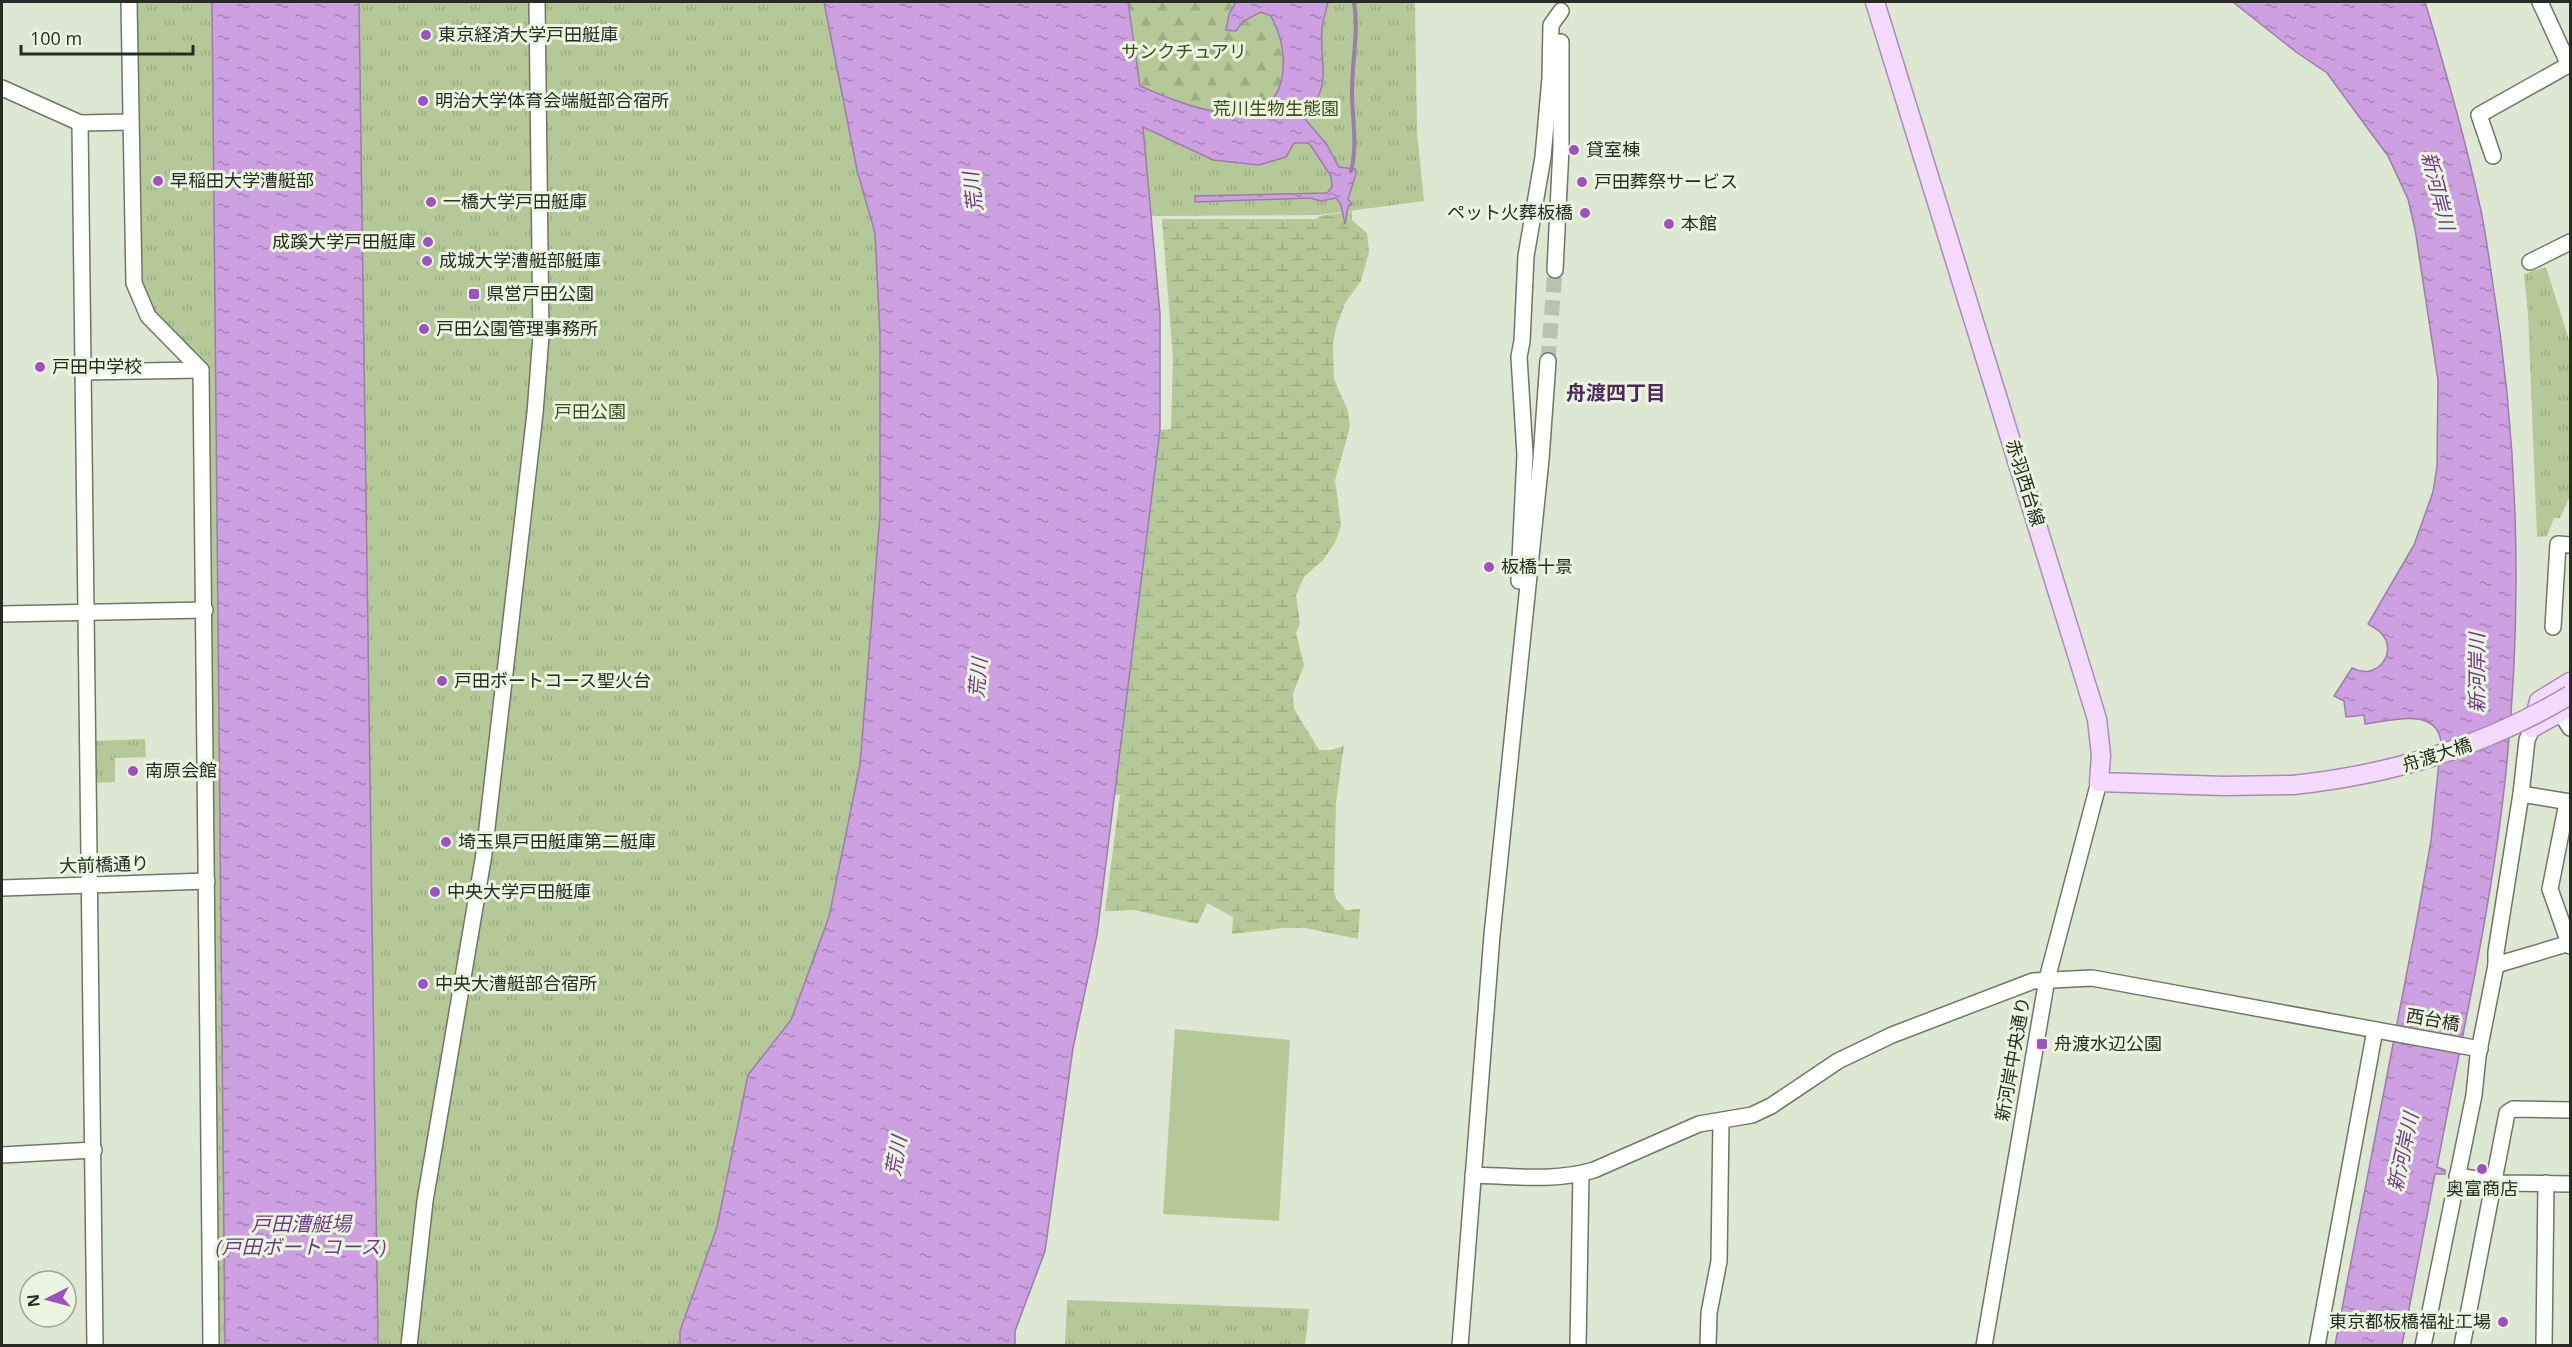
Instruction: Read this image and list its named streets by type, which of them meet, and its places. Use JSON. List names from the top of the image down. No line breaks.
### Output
{"streets":{"main road":["赤羽西台線","舟渡大橋"],"street":["大前橋通り","西台橋","新河岸中央通り"]},"crossings":[["赤羽西台線","舟渡大橋"],["赤羽西台線","新河岸中央通り"],["舟渡大橋","新河岸中央通り"],["西台橋","新河岸中央通り"]],"districts":["舟渡四丁目"],"water":["新河岸川","荒川","戸田漕艇場 (戸田ボートコース)"],"parks":["サンクチュアリ","荒川生物生態園","戸田公園"],"places":{"other":["東京経済大学戸田艇庫","明治大学体育会端艇部合宿所","貸室棟","早稲田大学漕艇部","戸田葬祭サービス","一橋大学戸田艇庫","ペット火葬板橋","本館","成蹊大学戸田艇庫","成城大学漕艇部艇庫","戸田公園管理事務所","戸田中学校","板橋十景","戸田ボートコース聖火台","南原会館","埼玉県戸田艇庫第二艇庫","中央大学戸田艇庫","中央大漕艇部合宿所","奥富商店","東京都板橋福祉工場"],"transit":["県営戸田公園","舟渡水辺公園"]},"scale_bar":"100 m","north":"left"}
